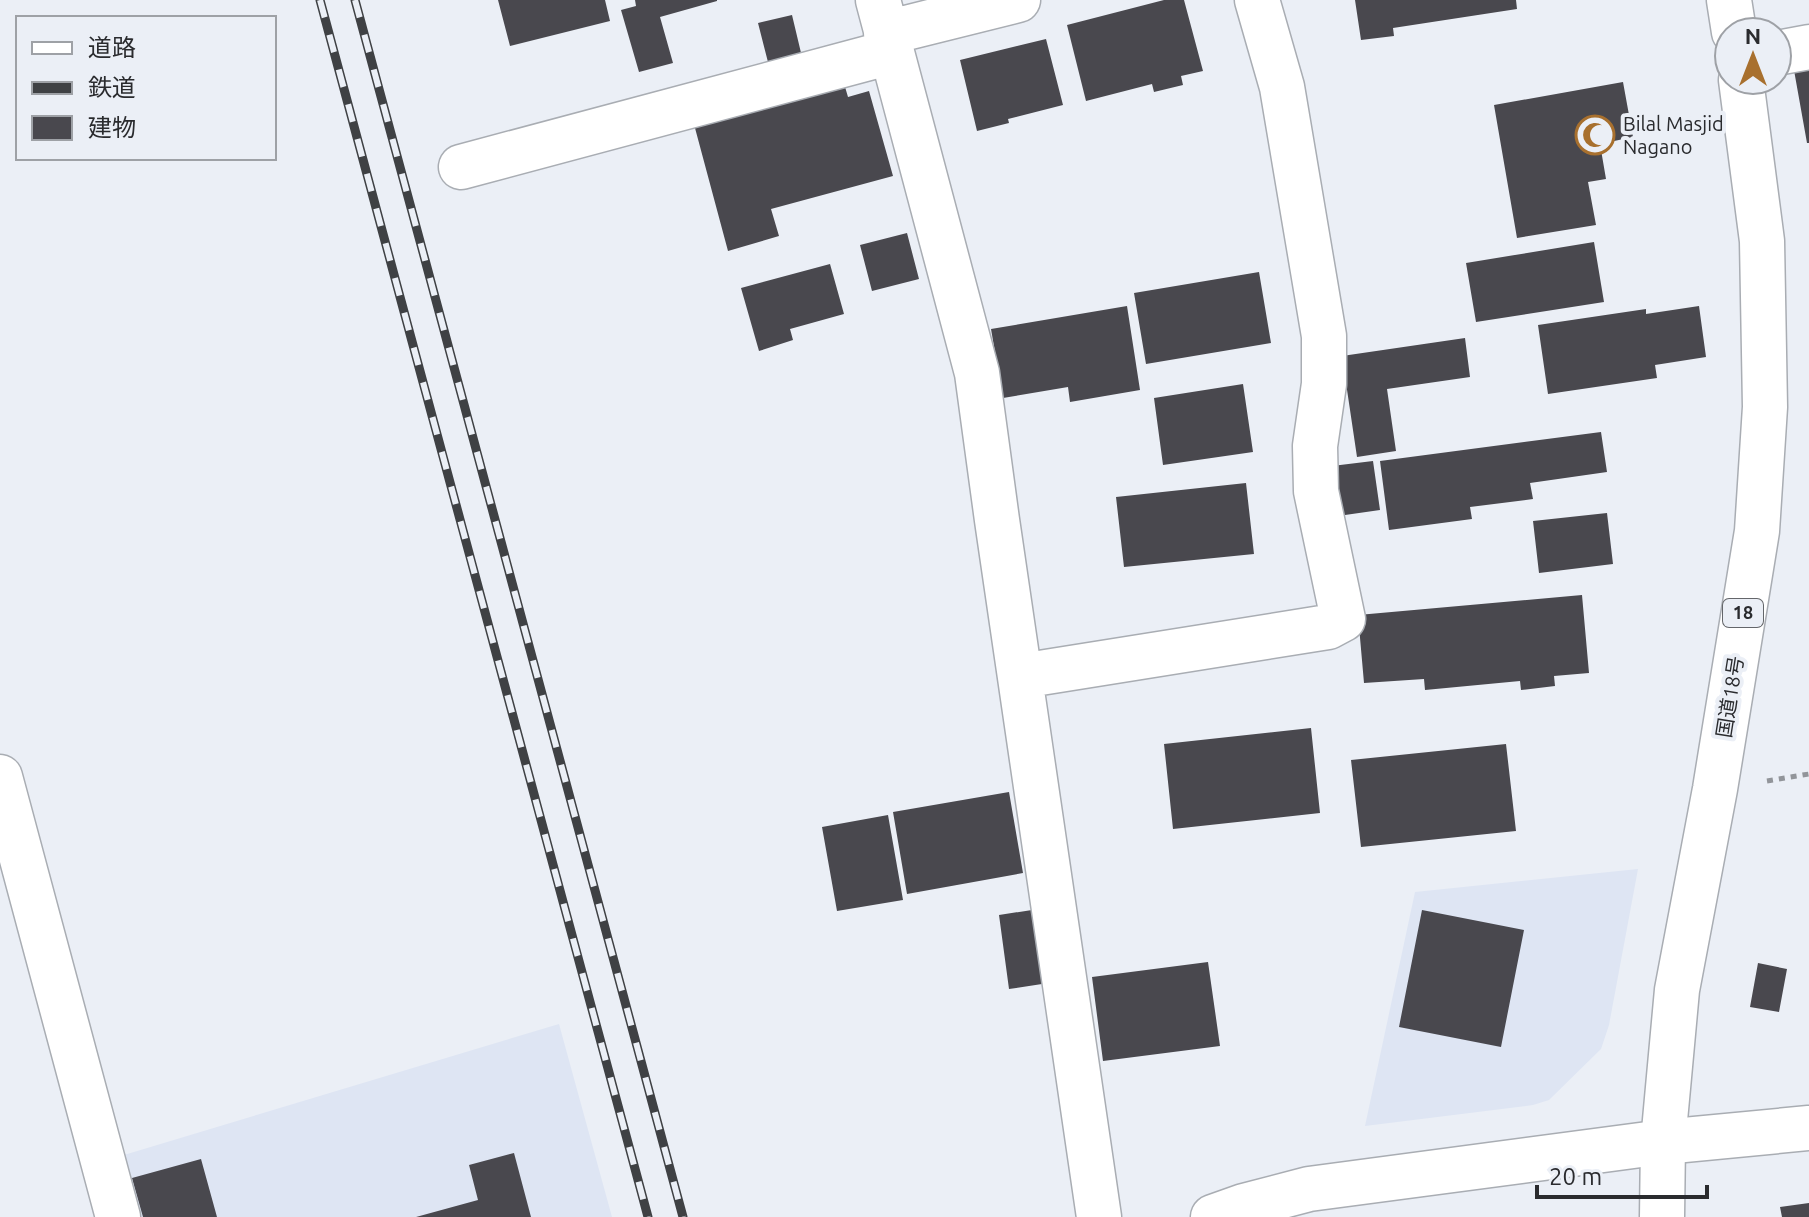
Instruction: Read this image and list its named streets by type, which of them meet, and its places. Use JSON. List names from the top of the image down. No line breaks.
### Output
{"streets":{"main road":["18","国道18号"]},"places":{"mosque":["Bilal Masjid Nagano"]},"legend":["道路","鉄道","建物"],"scale_bar":"20 m","north":"top"}
